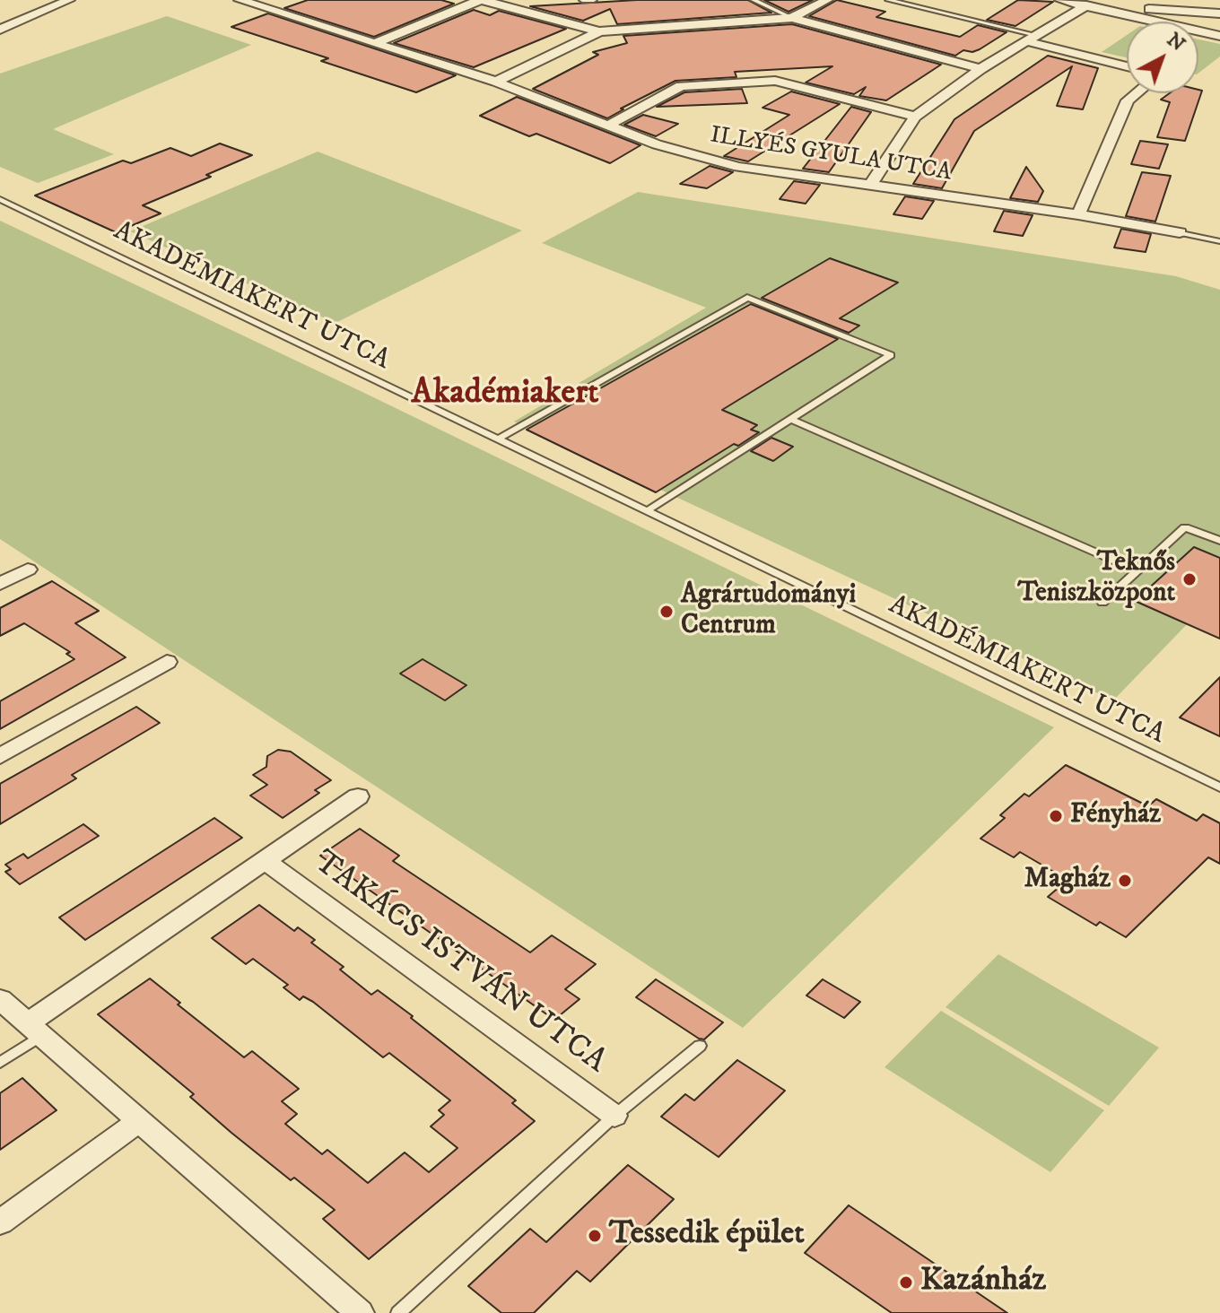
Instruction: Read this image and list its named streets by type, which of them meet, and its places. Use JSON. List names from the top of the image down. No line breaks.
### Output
{"streets":{"street":["ILLYÉS GYULA UTCA","TAKÁCS ISTVÁN UTCA"],"lane":["AKADÉMIAKERT UTCA"]},"districts":["Akadémiakert"],"places":["Teknős Teniszközpont","Agrártudományi Centrum","Fényház","Magház","Tessedik épület","Kazánház"],"north":"top right"}
